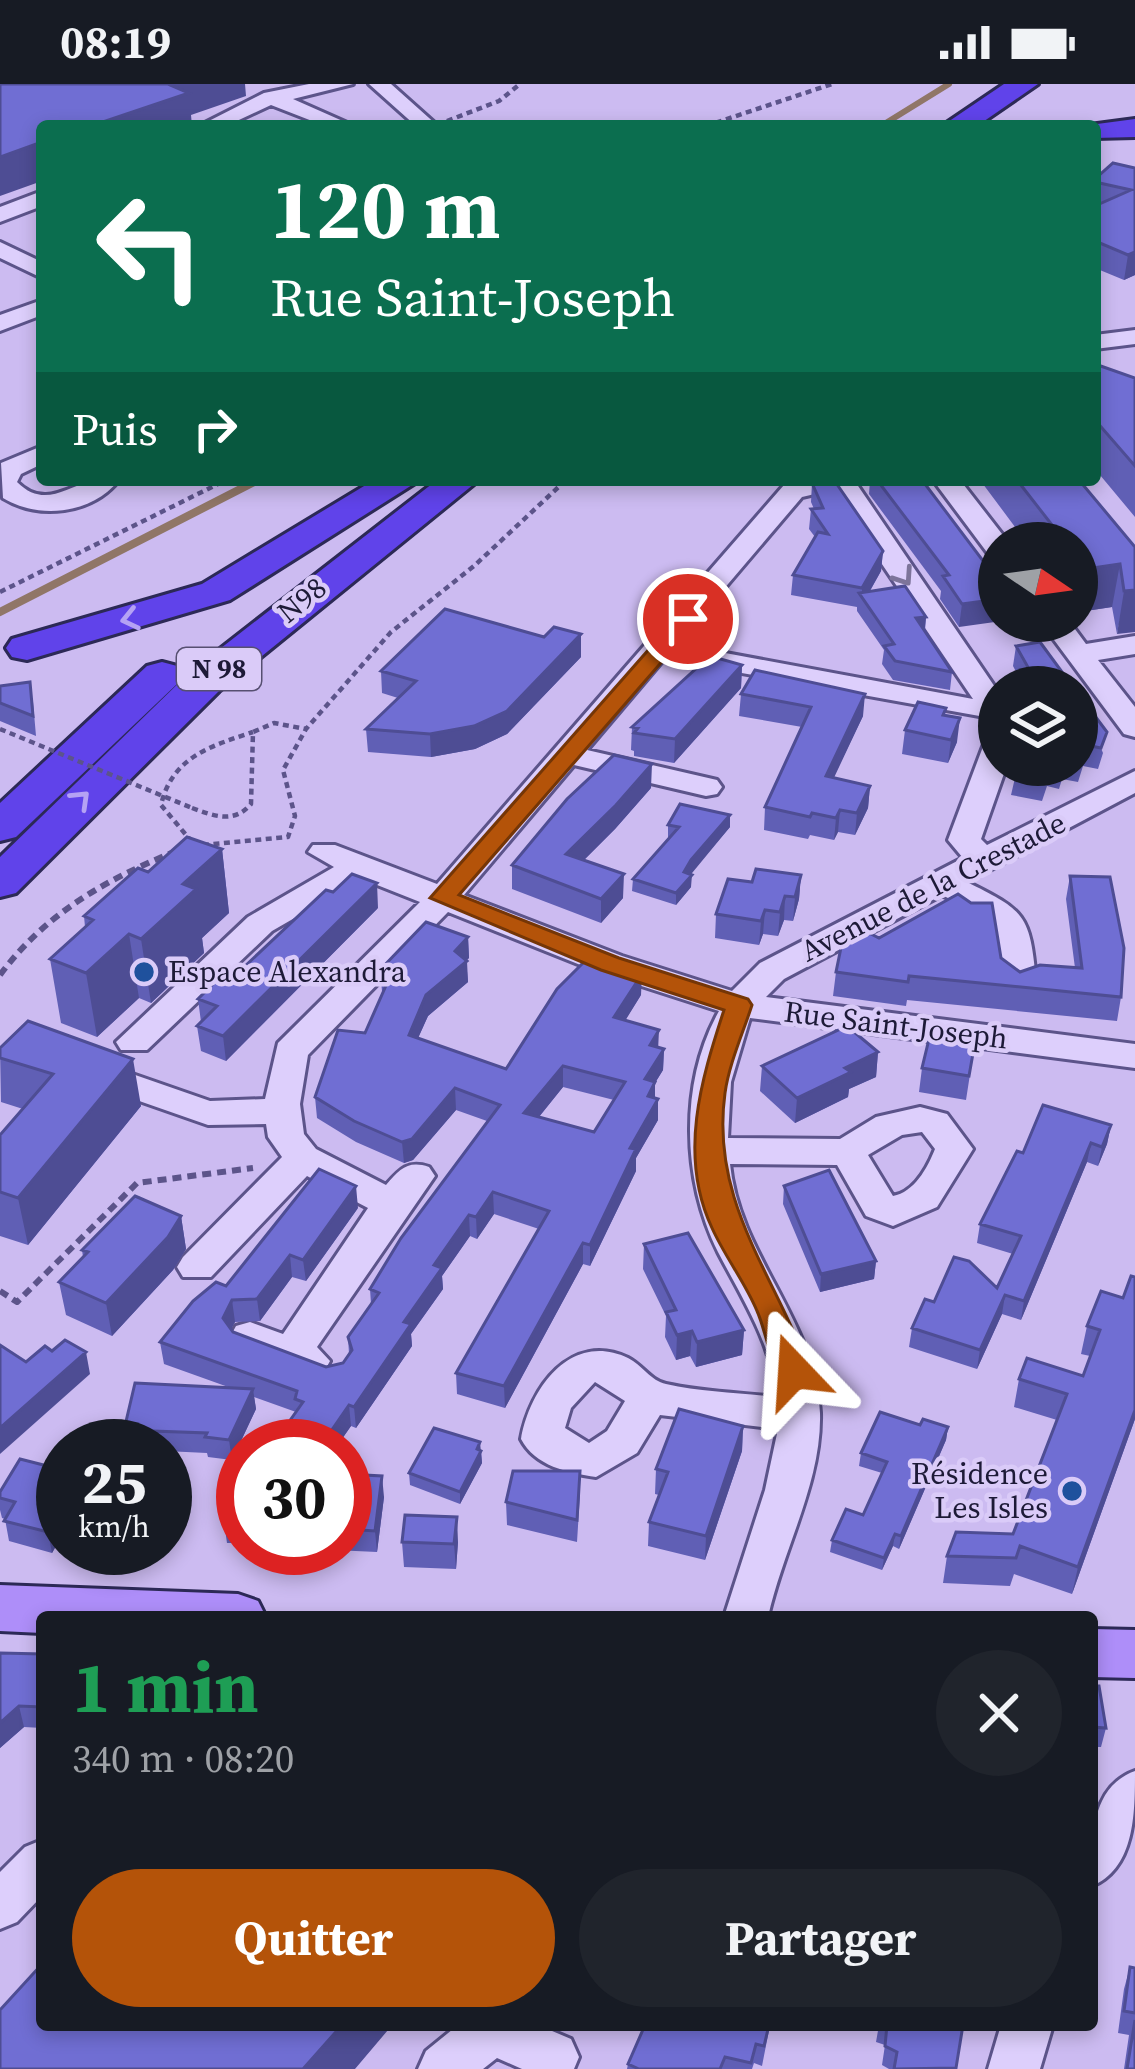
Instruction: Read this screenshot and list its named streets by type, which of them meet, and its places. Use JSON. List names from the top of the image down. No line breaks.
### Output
{"streets":{"highway":["N98","N 98"],"street":["Avenue de la Crestade","Rue Saint-Joseph"]},"crossings":[["Avenue de la Crestade","Rue Saint-Joseph"]],"places":["Espace Alexandra","Résidence Les Isles"],"north":"right","page":{"status":"08:19","turn":["120 m","Rue Saint-Joseph"],"then":"Puis","speed":"25 km/h","limit":"30","heading":["1 min","340 m · 08:20"],"buttons":["Quitter","Partager"]}}
